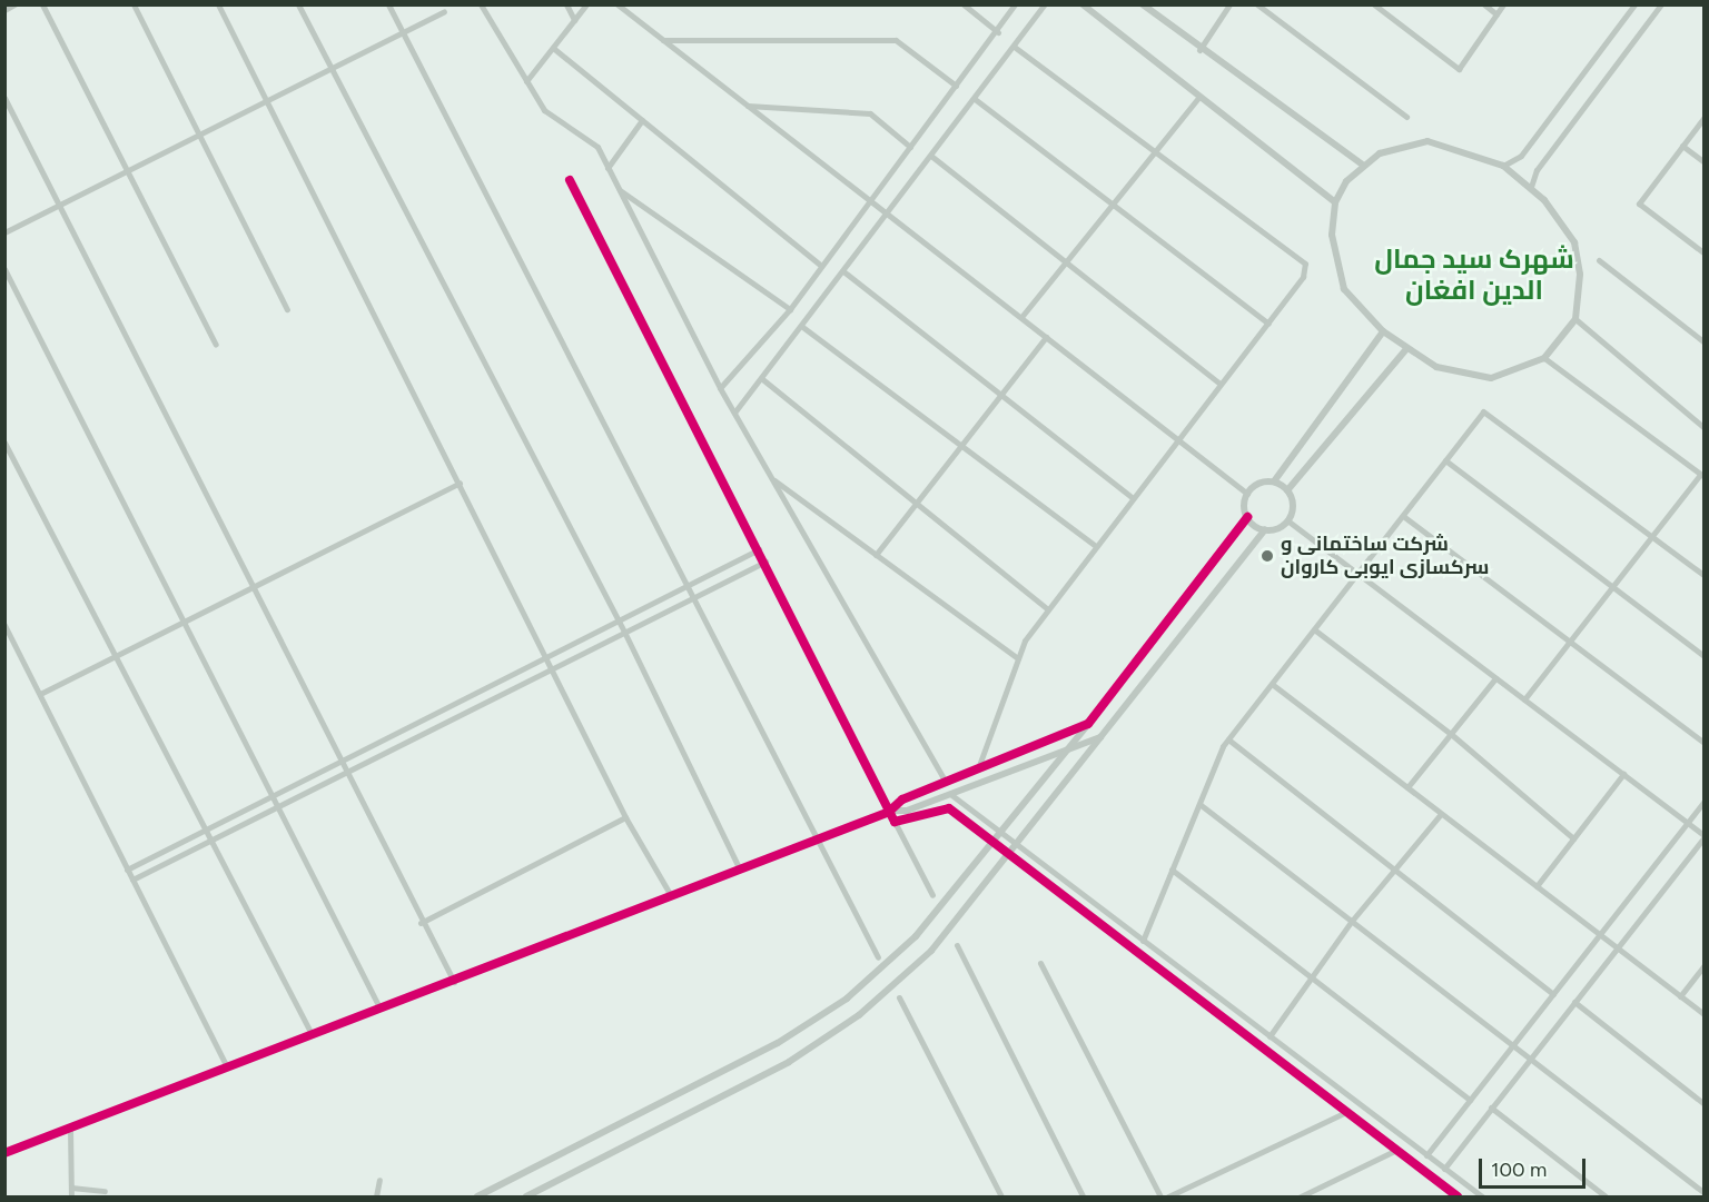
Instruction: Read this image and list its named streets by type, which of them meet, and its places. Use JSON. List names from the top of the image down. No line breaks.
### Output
{"districts":["شهرک سید جمال الدین افغان"],"places":["شرکت ساختمانی و سرکسازی ایوبی کاروان"],"scale_bar":"100 m"}
